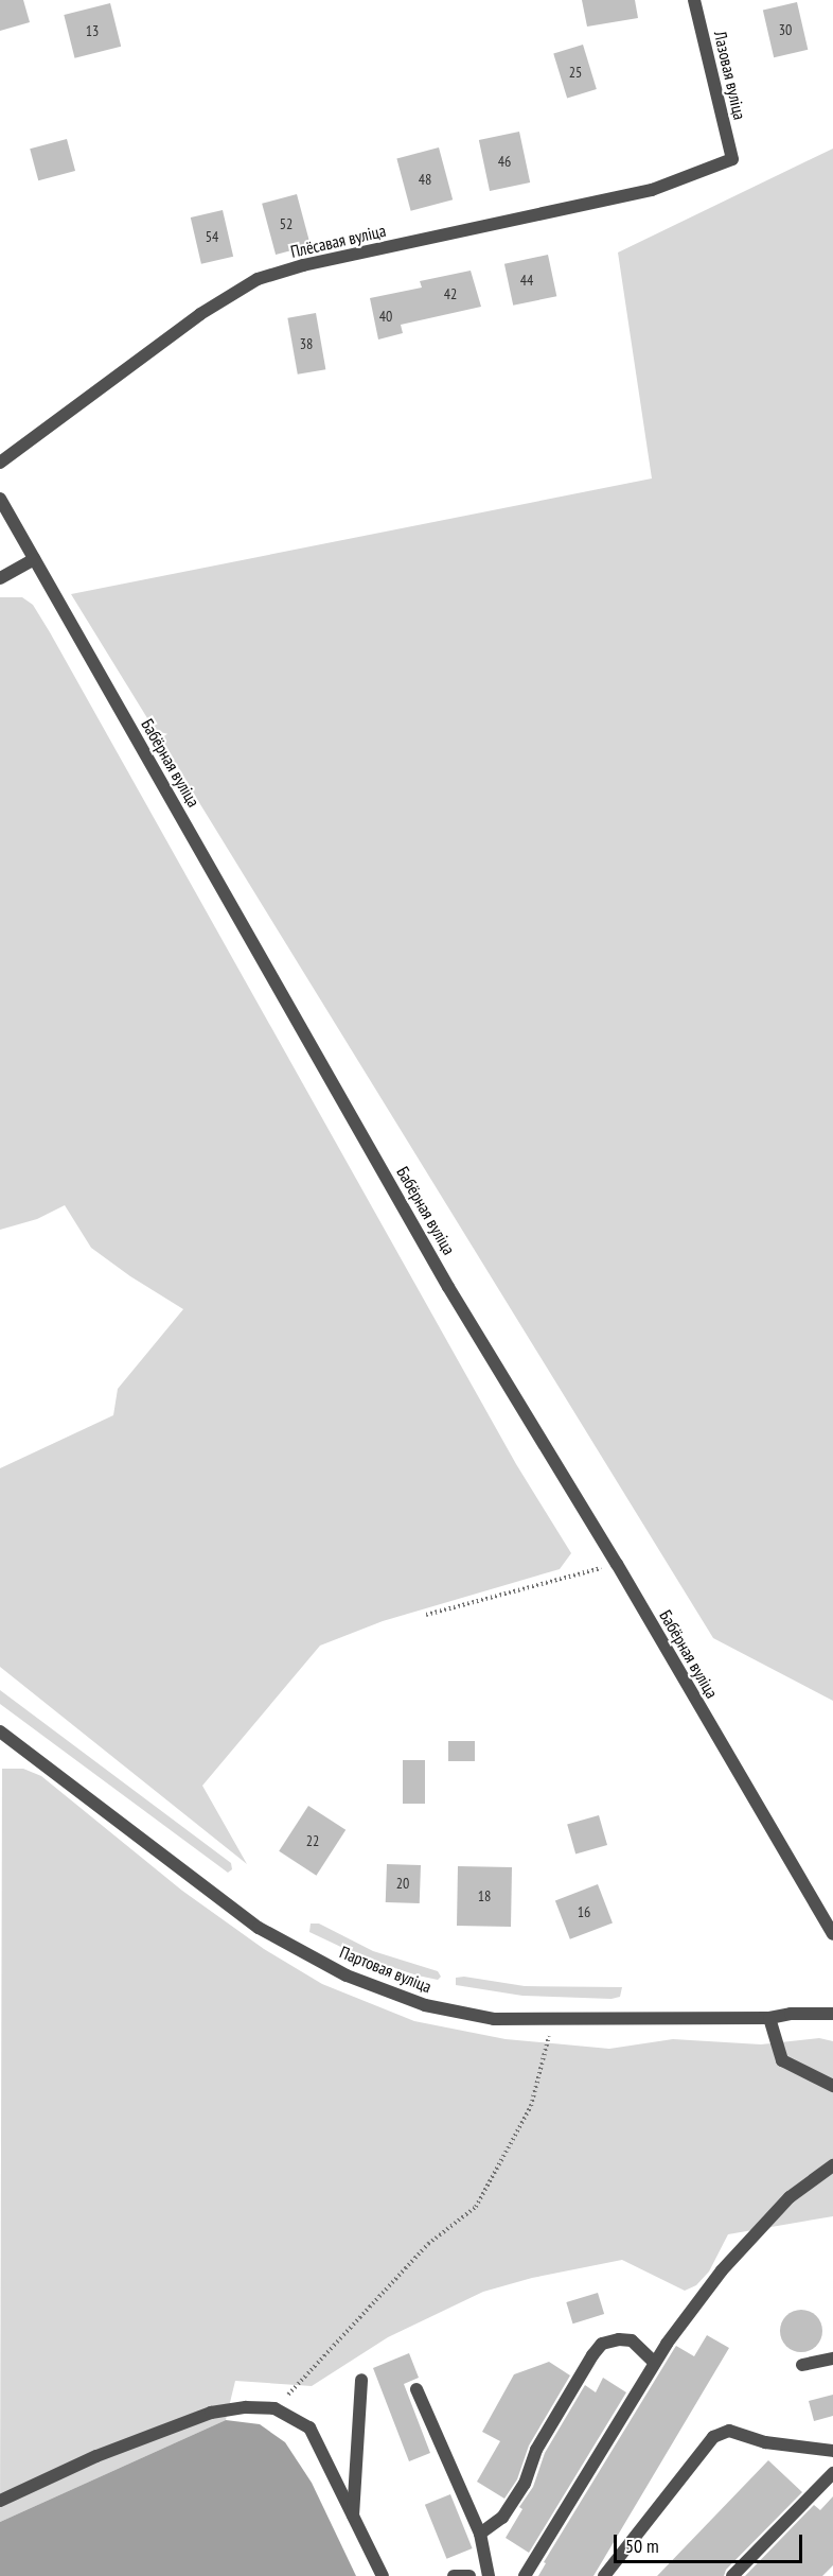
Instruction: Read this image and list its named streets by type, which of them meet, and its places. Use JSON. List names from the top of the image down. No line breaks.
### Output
{"streets":{"street":["Лазовая вуліца","Плёсавая вуліца","Бабёрная вуліца","Партовая вуліца"]},"crossings":[["Лазовая вуліца","Плёсавая вуліца"]],"house_numbers":["30","13","25","46","48","52","54","44","42","40","38","22","20","18","16"],"scale_bar":"50 m"}
